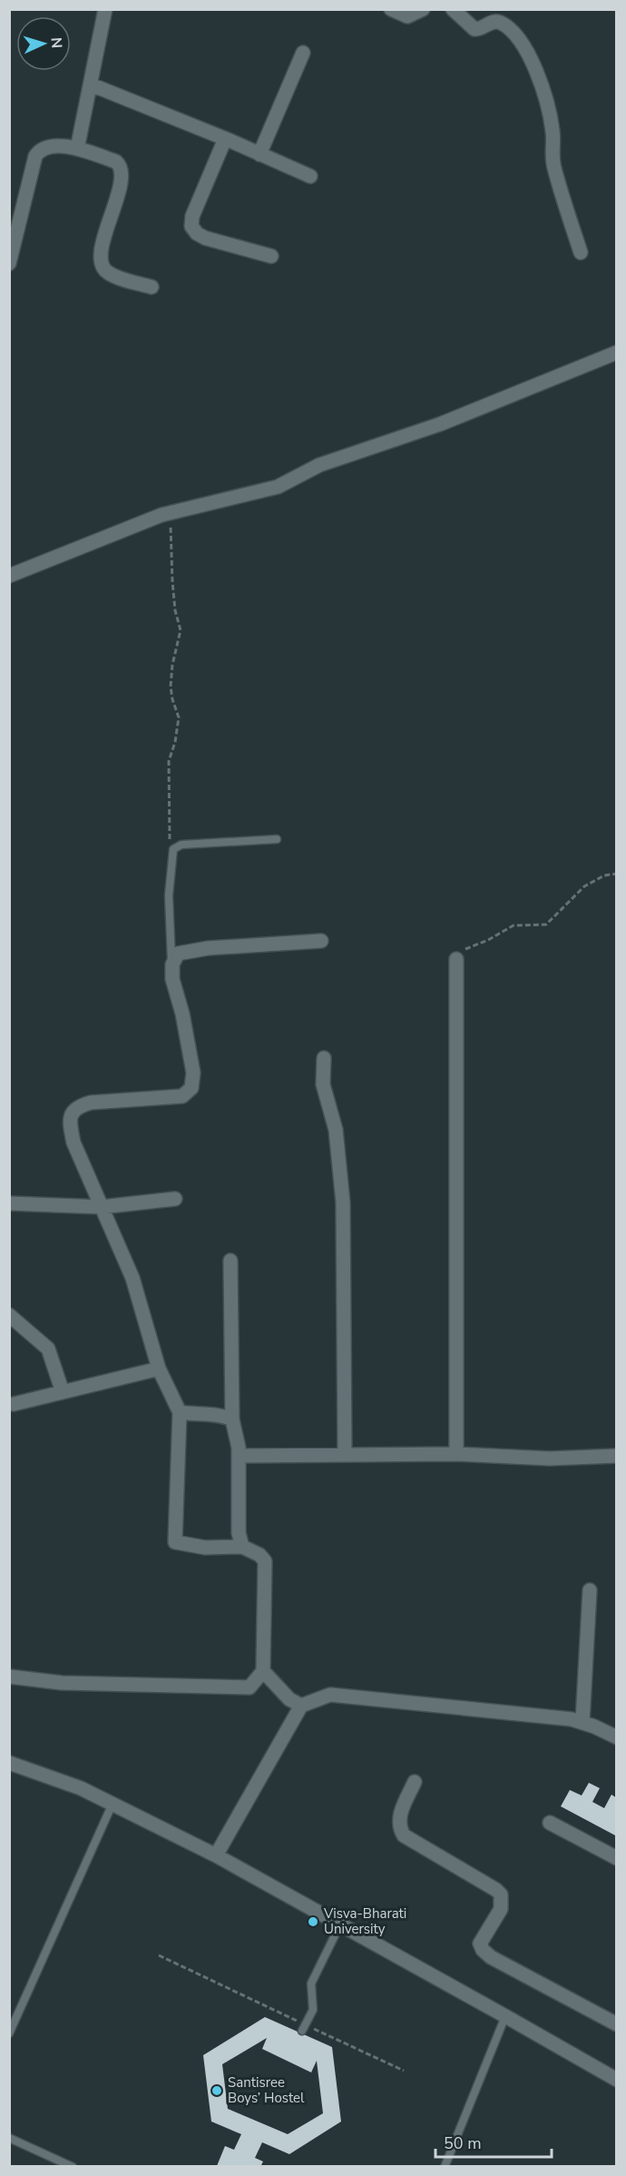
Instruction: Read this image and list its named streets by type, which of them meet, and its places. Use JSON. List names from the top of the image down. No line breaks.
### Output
{"places":["Visva-Bharati University","Santisree Boys’ Hostel"],"scale_bar":"50 m","north":"right"}
